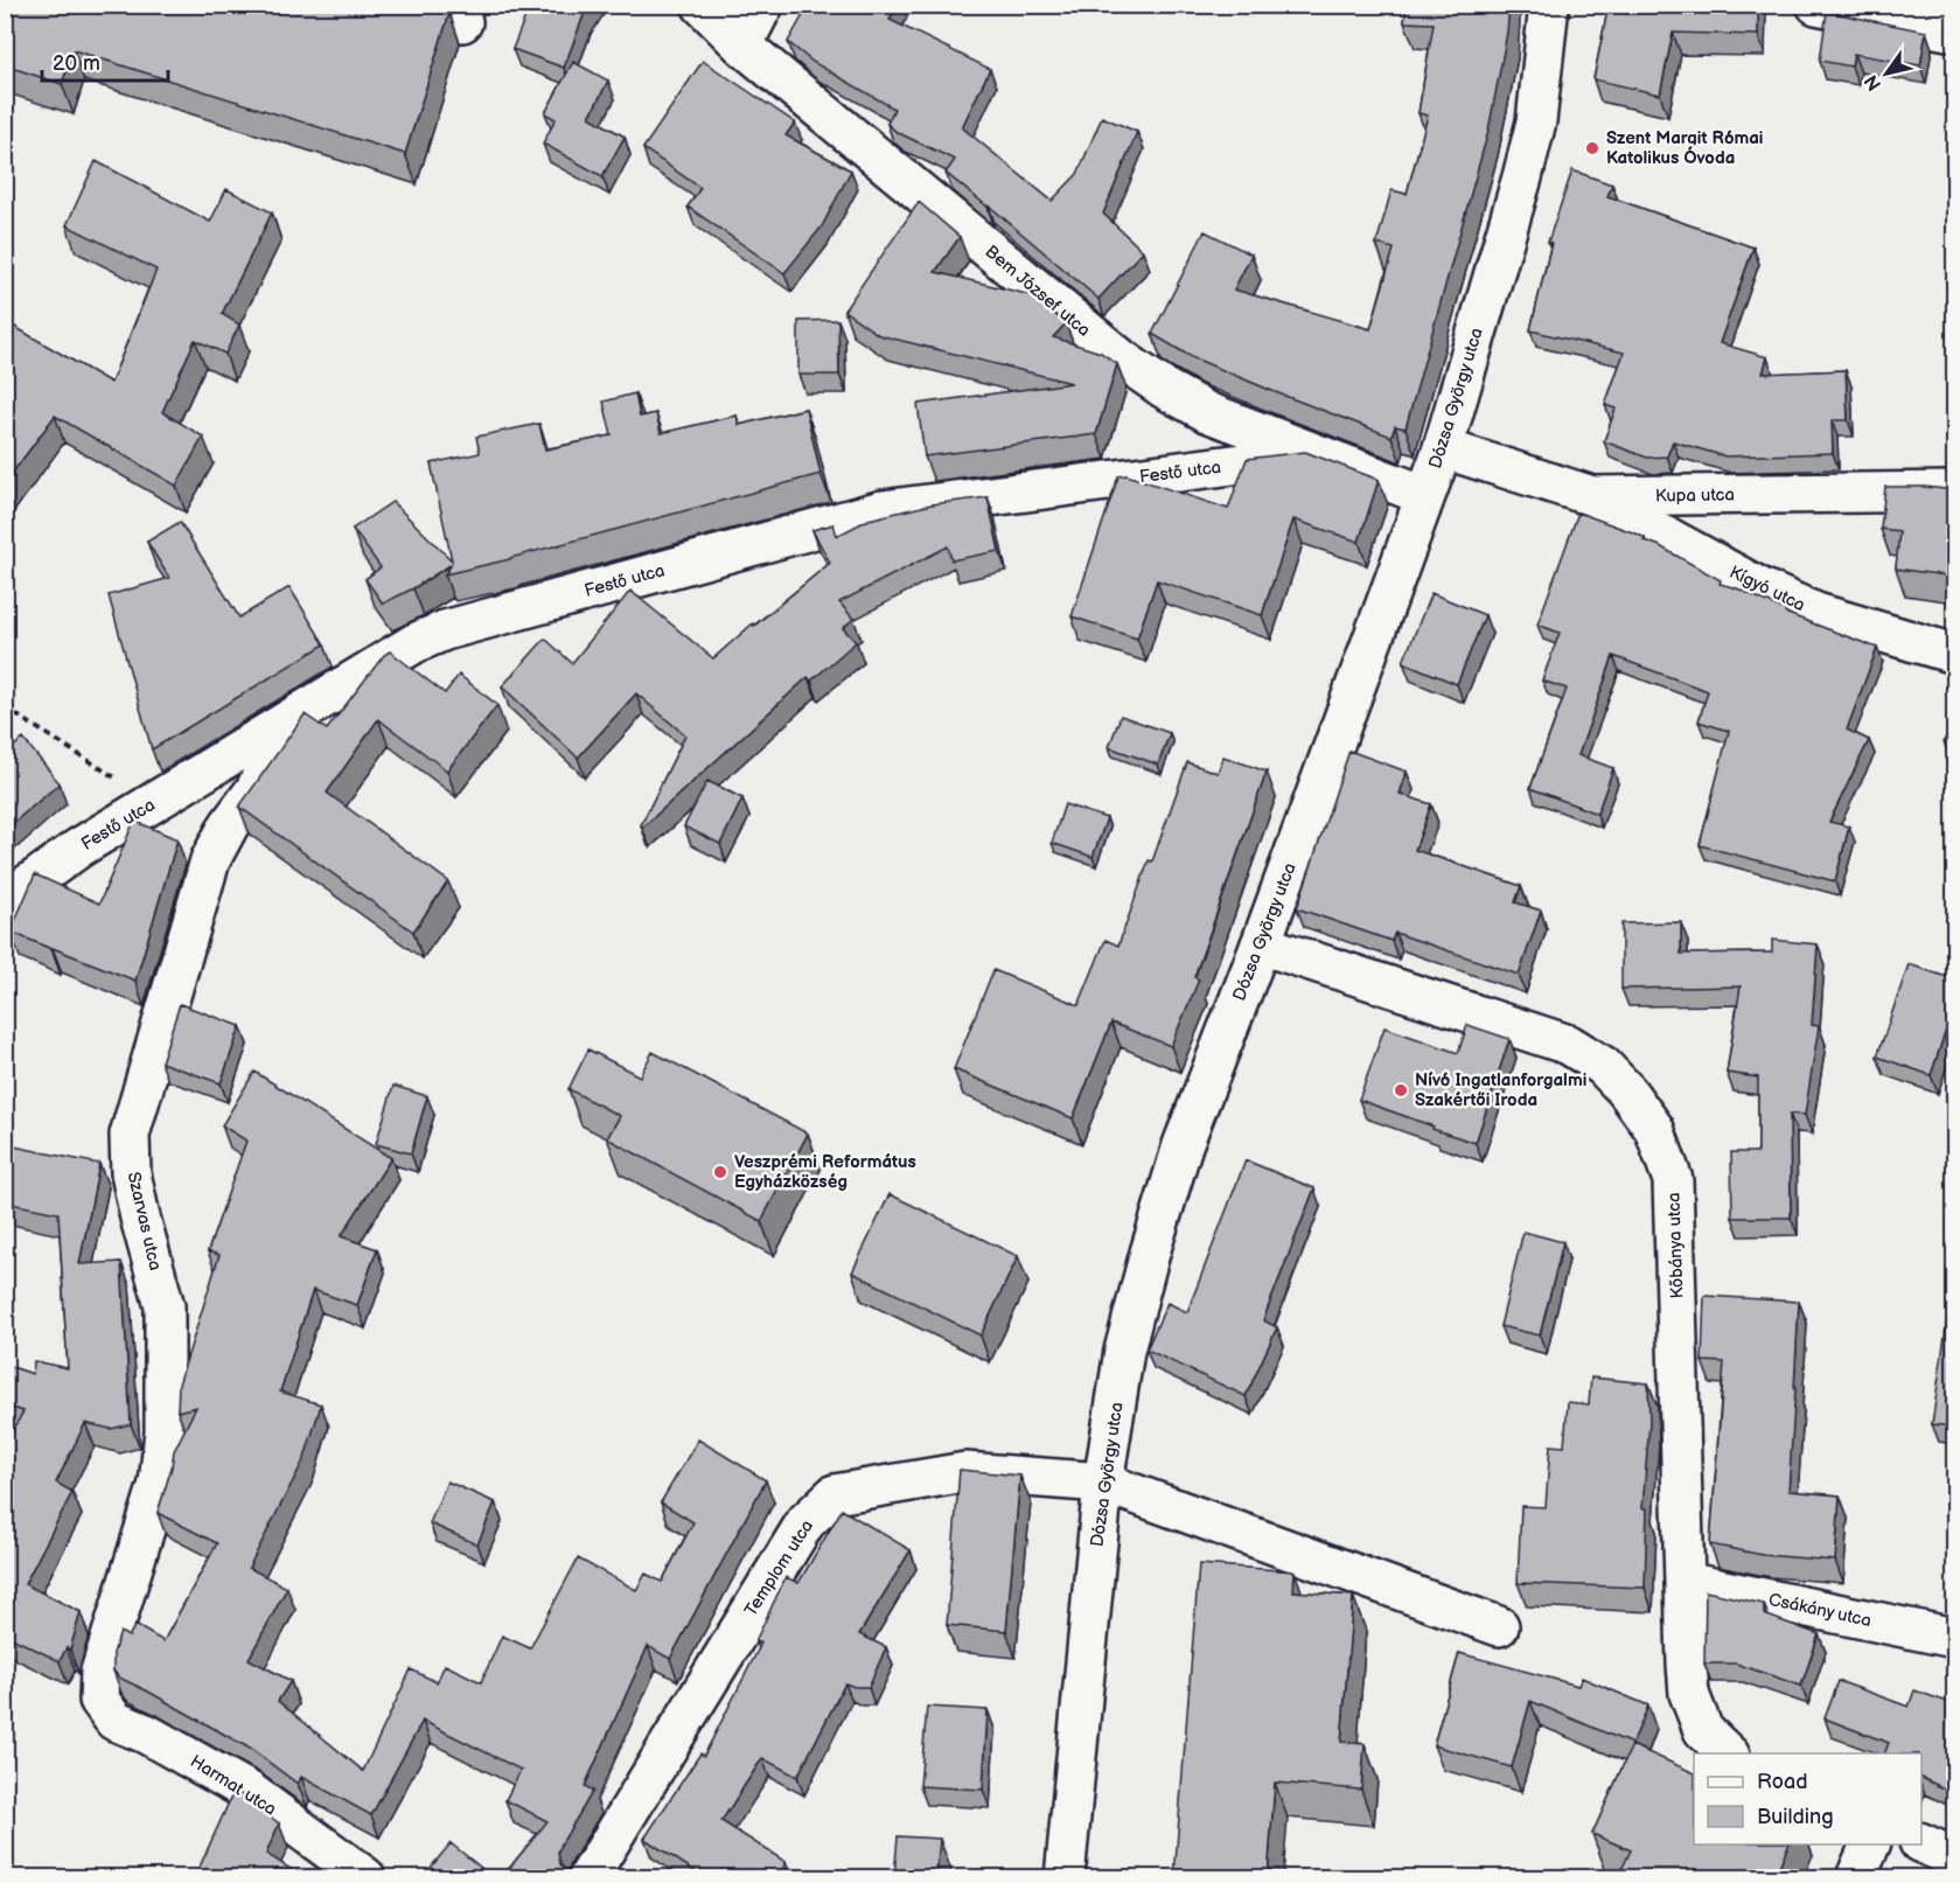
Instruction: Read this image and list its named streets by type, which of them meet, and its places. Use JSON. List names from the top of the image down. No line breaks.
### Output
{"streets":{"street":["Bem József utca","Dózsa György utca","Festő utca","Kupa utca","Kígyó utca","Szarvas utca","Kőbánya utca","Templom utca","Csákány utca","Harmat utca"]},"crossings":[["Bem József utca","Dózsa György utca"],["Bem József utca","Festő utca"],["Dózsa György utca","Kupa utca"],["Dózsa György utca","Kőbánya utca"],["Dózsa György utca","Templom utca"],["Festő utca","Szarvas utca"],["Kupa utca","Kígyó utca"],["Szarvas utca","Harmat utca"],["Kőbánya utca","Csákány utca"]],"places":["Szent Margit Római Katolikus Óvoda","Nívó Ingatlanforgalmi Szakértői Iroda","Veszprémi Református Egyházközség"],"legend":["Road","Building"],"scale_bar":"20 m","north":"bottom left"}
